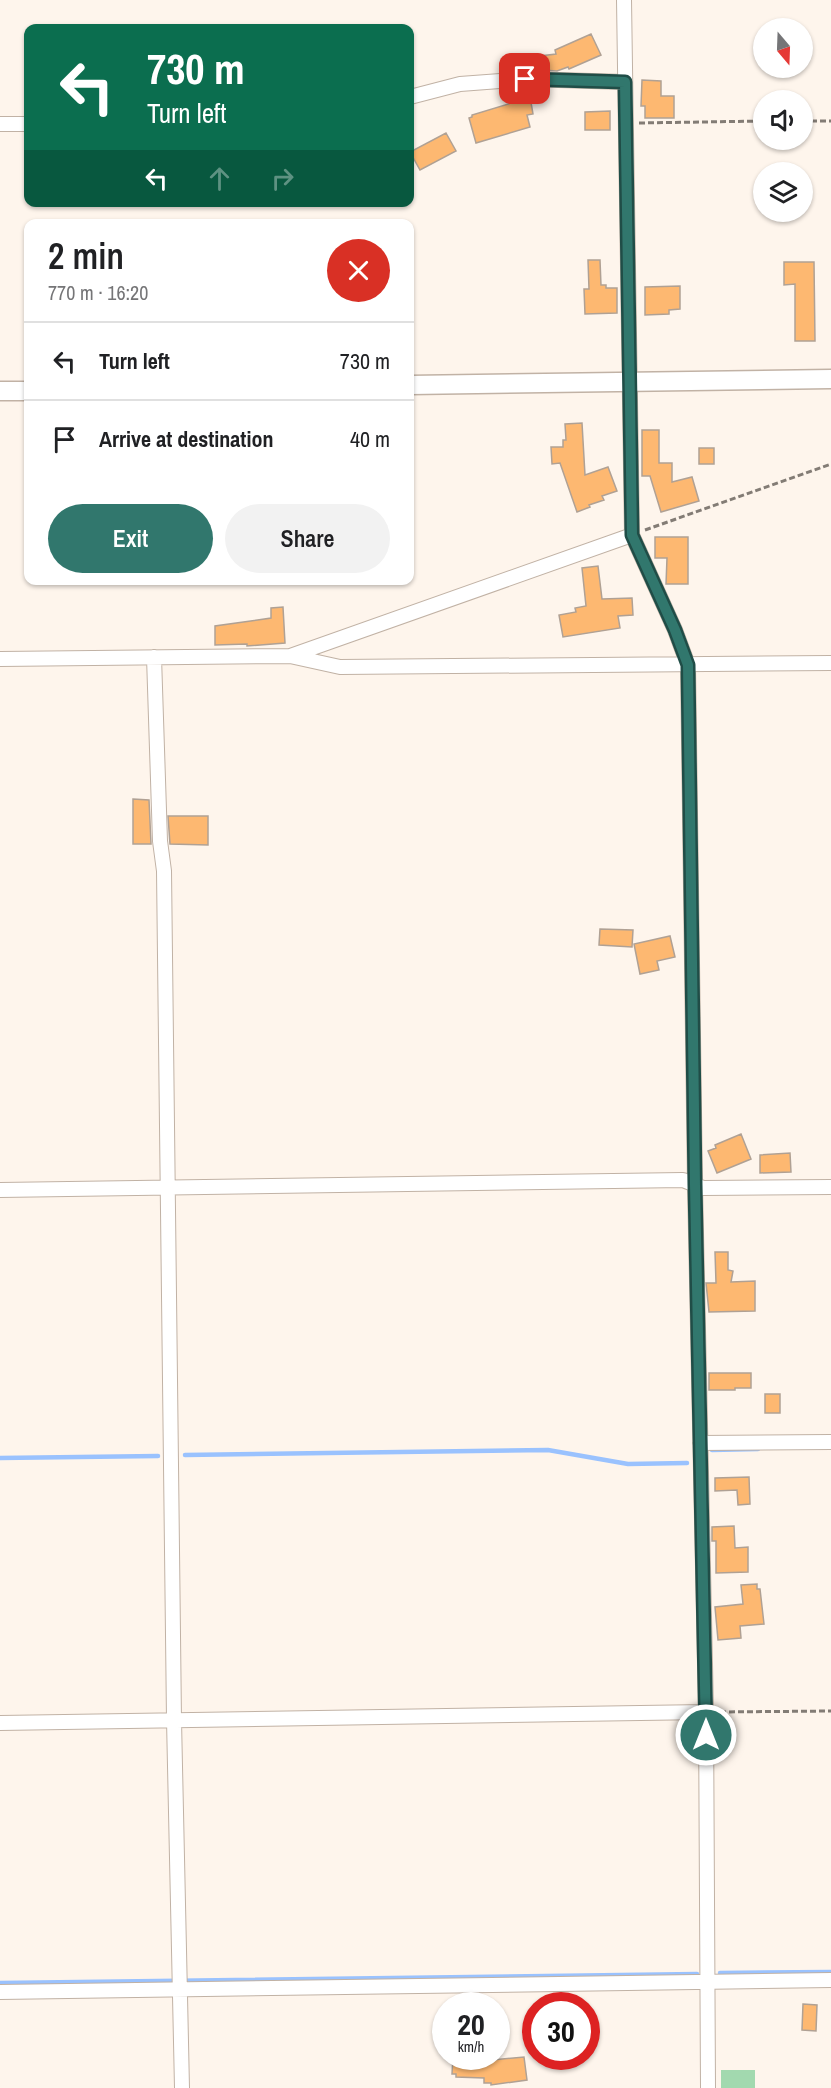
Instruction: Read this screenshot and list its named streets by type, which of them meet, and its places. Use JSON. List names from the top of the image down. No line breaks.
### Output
{"north":"bottom","page":{"turn":["730 m","Turn left"],"heading":["2 min","770 m · 16:20"],"list":[{"name":"Turn left","value":"730 m"},{"name":"Arrive at destination","value":"40 m"}],"buttons":["Exit","Share"],"speed":"20 km/h","limit":"30"}}
